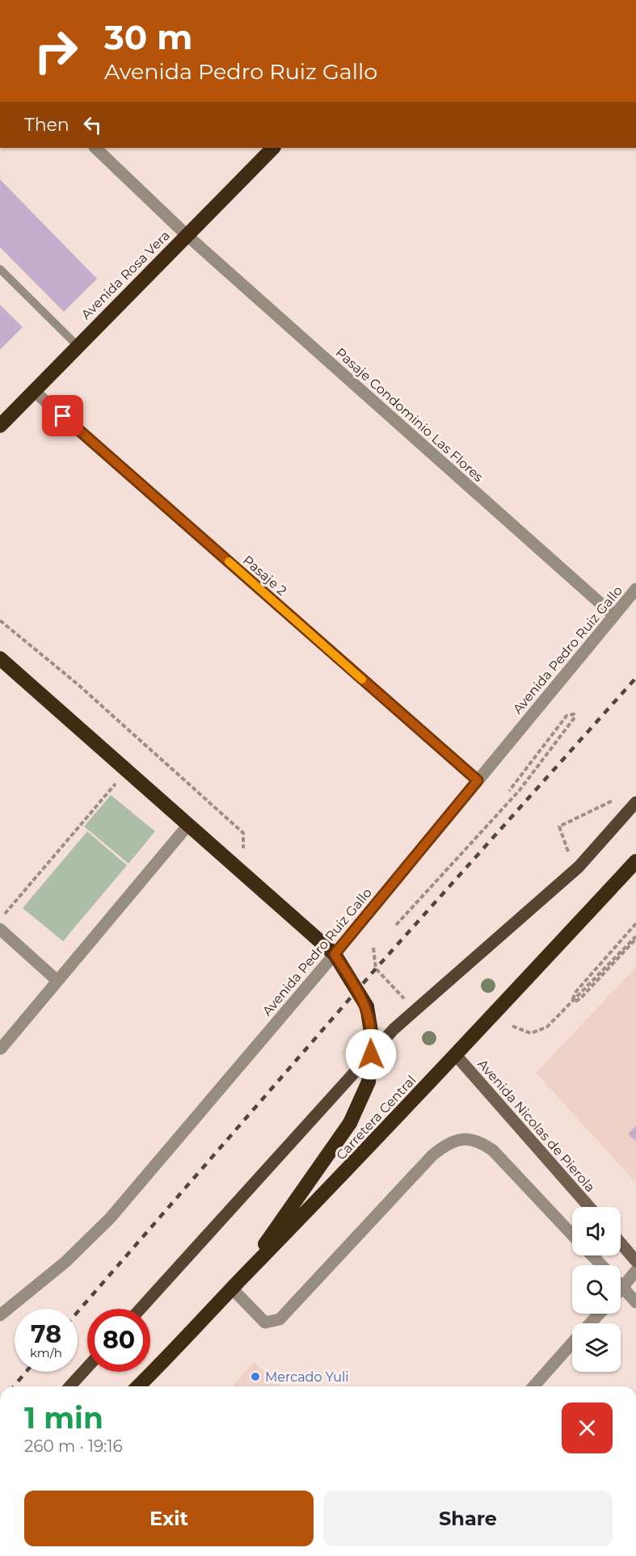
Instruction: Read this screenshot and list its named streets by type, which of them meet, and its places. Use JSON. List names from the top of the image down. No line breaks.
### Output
{"streets":{"highway":["Avenida Rosa Vera","Carretera Central"],"street":["Pasaje Condominio Las Flores","Pasaje 2","Avenida Pedro Ruiz Gallo","Avenida Nicolas de Pierola"]},"crossings":[["Avenida Rosa Vera","Pasaje Condominio Las Flores"],["Avenida Rosa Vera","Pasaje 2"],["Pasaje Condominio Las Flores","Avenida Pedro Ruiz Gallo"],["Pasaje 2","Avenida Pedro Ruiz Gallo"],["Carretera Central","Avenida Nicolas de Pierola"]],"places":["Mercado Yuli"],"page":{"turn":["30 m","Avenida Pedro Ruiz Gallo"],"then":"Then","speed":"78 km/h","limit":"80","heading":["1 min","260 m · 19:16"],"buttons":["Exit","Share"]}}
